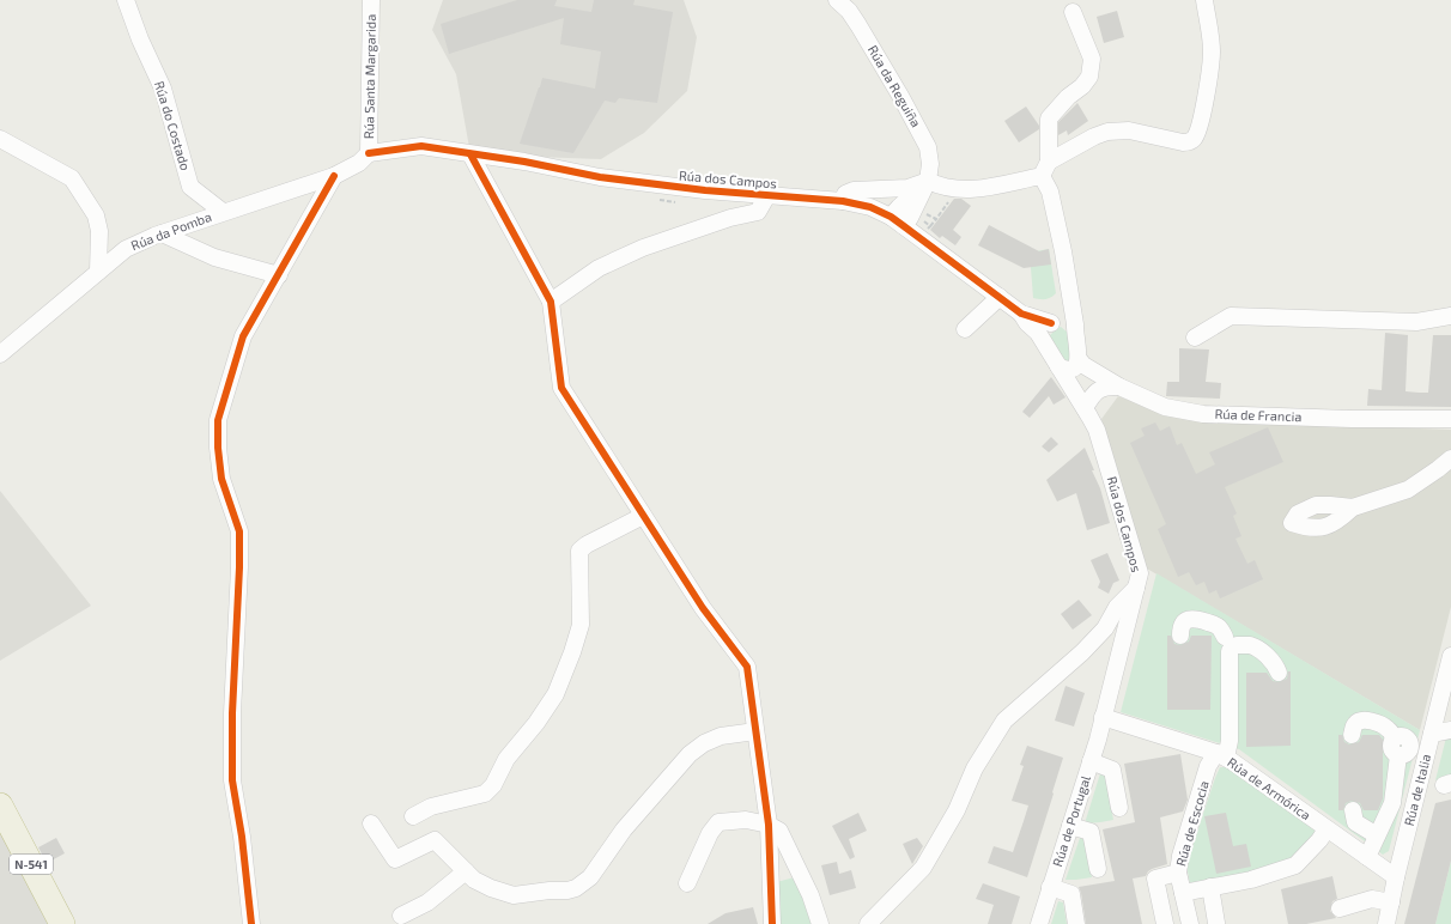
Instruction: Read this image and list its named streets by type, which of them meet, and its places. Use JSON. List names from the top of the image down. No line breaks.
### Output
{"streets":{"highway":["N-541"],"street":["Rúa Santa Margarida","Rúa da Reguiña","Rúa do Costado","Rúa dos Campos","Rúa da Pomba","Rúa de Francia","Rúa de Armórica","Rúa de Italia","Rúa de Portugal","Rúa de Escocia"]},"crossings":[["Rúa Santa Margarida","Rúa dos Campos"],["Rúa Santa Margarida","Rúa da Pomba"],["Rúa do Costado","Rúa da Pomba"],["Rúa dos Campos","Rúa da Pomba"],["Rúa dos Campos","Rúa de Francia"],["Rúa dos Campos","Rúa de Armórica"],["Rúa dos Campos","Rúa de Portugal"],["Rúa de Armórica","Rúa de Italia"],["Rúa de Armórica","Rúa de Portugal"],["Rúa de Armórica","Rúa de Escocia"]]}
